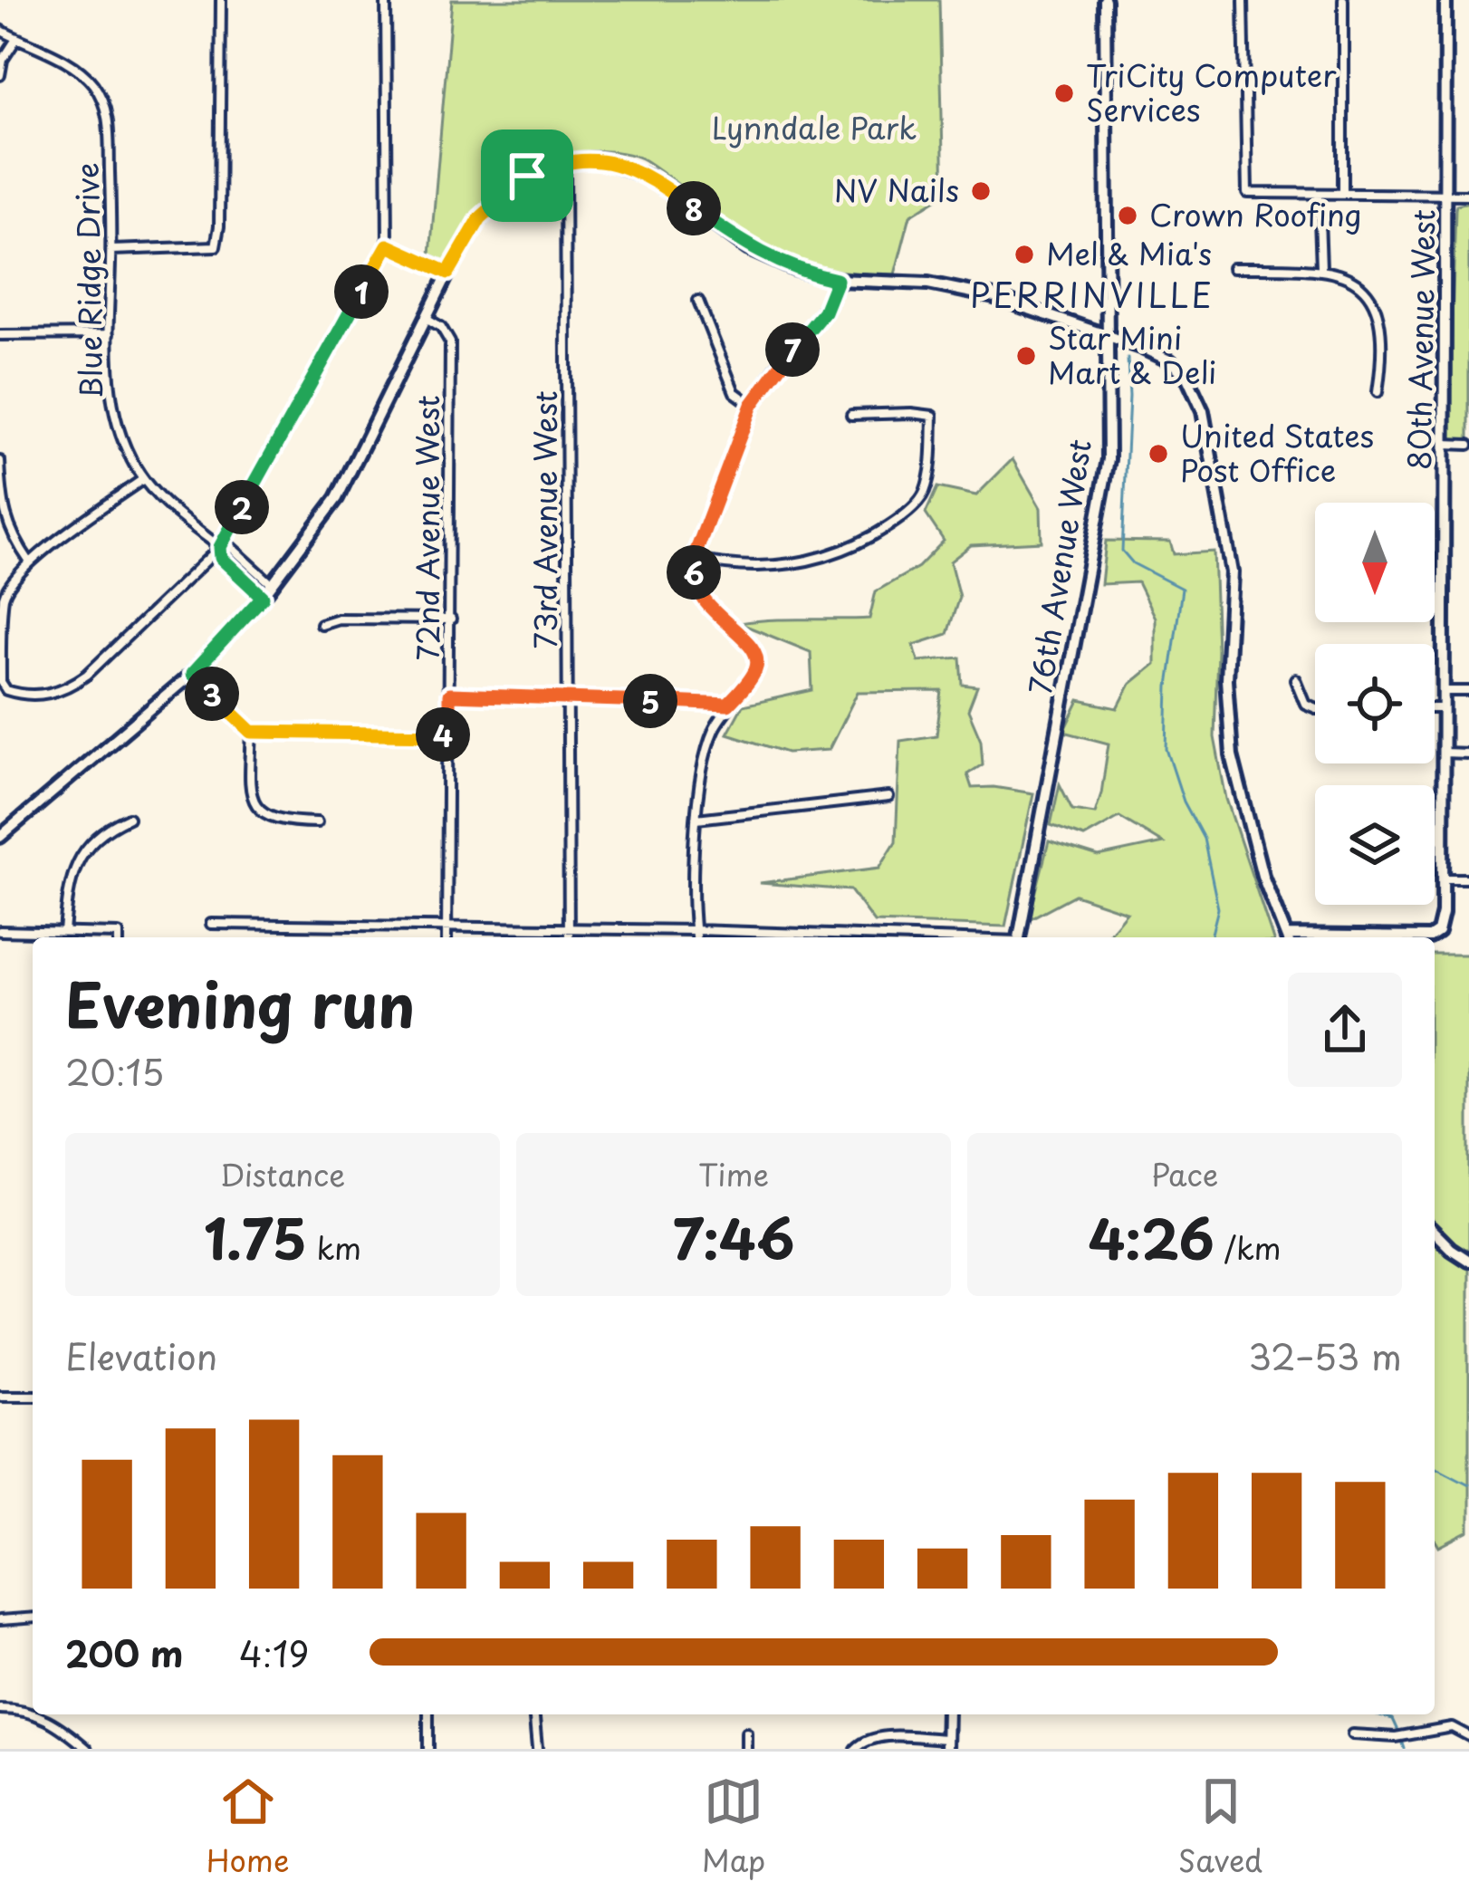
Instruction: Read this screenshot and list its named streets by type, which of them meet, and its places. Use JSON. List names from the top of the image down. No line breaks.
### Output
{"streets":{"main road":["80th Avenue West","76th Avenue West"],"street":["Blue Ridge Drive","73rd Avenue West","72nd Avenue West"]},"districts":["PERRINVILLE"],"parks":["Lynndale Park"],"places":["TriCity Computer Services","NV Nails","Crown Roofing","Mel & Mia's","Star Mini Mart & Deli","United States Post Office"],"north":"bottom","page":{"pins":["8","1","7","2","6","3","5","4"],"heading":["Evening run","20:15"],"stats":[["Distance","1.75 km"],["Time","7:46"],["Pace","4:26 /km"]],"chart":["Elevation","32–53 m"],"list":[{"name":"200 m","note":"4:19"}],"tabs":["Home","Map","Saved"]}}
